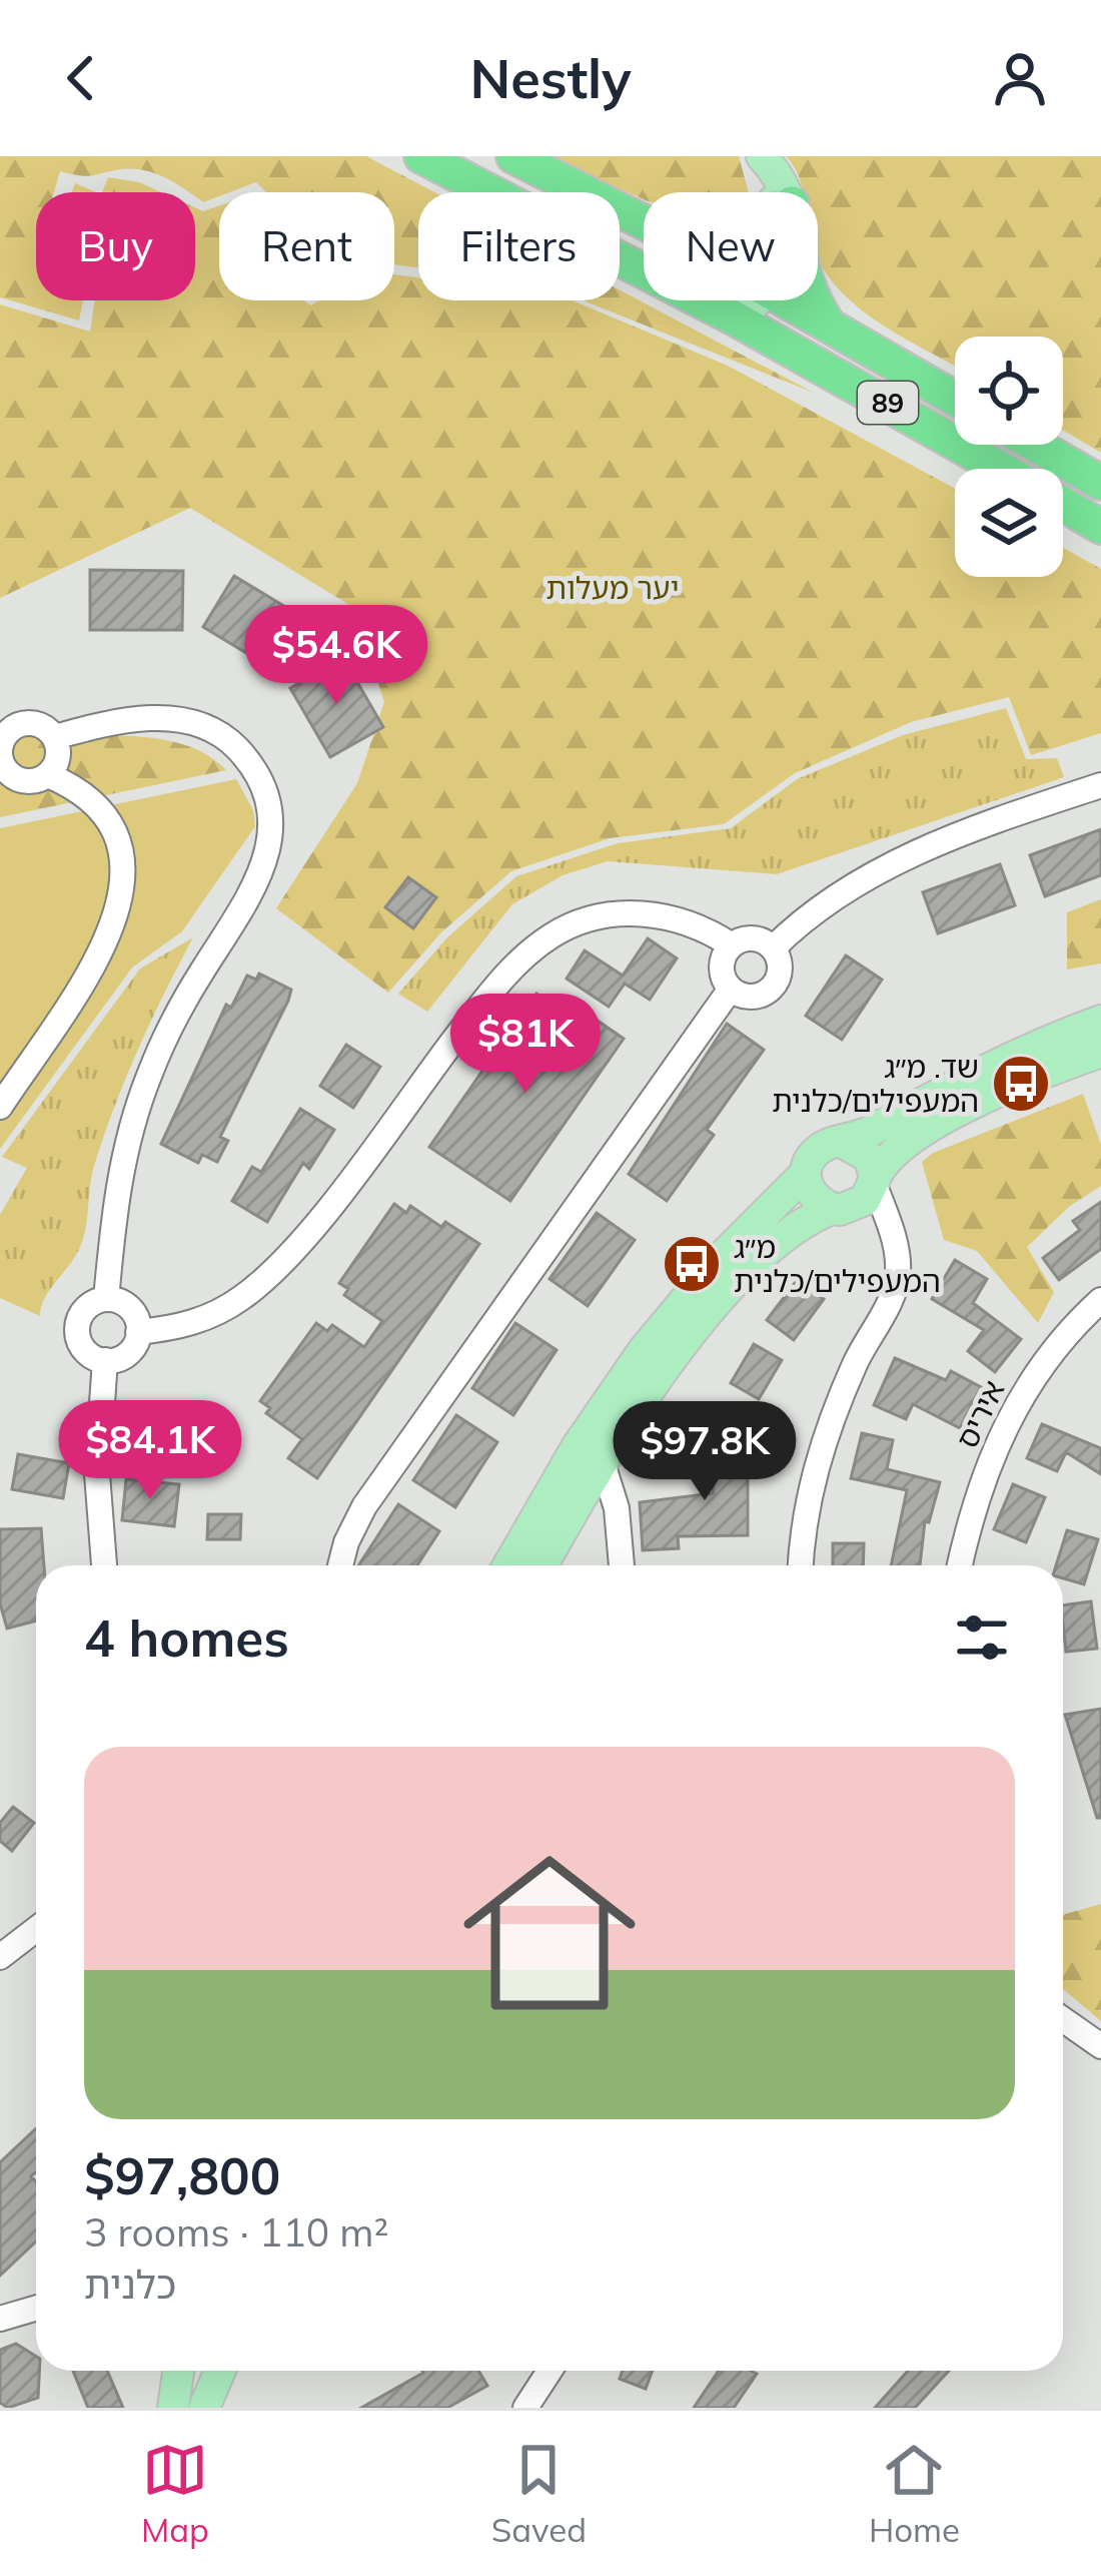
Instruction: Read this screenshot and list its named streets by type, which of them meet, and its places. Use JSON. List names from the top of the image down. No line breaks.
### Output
{"streets":{"highway":["89"],"street":["איריס"]},"parks":["יער מעלות"],"places":{"bus stop":["שד. מ״ג המעפילים/כלנית","מ״ג המעפילים/כלנית"]},"page":{"header":"Nestly","chip":["Buy","Rent","Filters","New"],"price":["$54.6K","$81K","$84.1K","$97.8K"],"heading":"4 homes","list":[{"name":"$97,800","note":"3 rooms · 110 m² · כלנית"}],"tabs":["Map","Saved","Home"]}}
